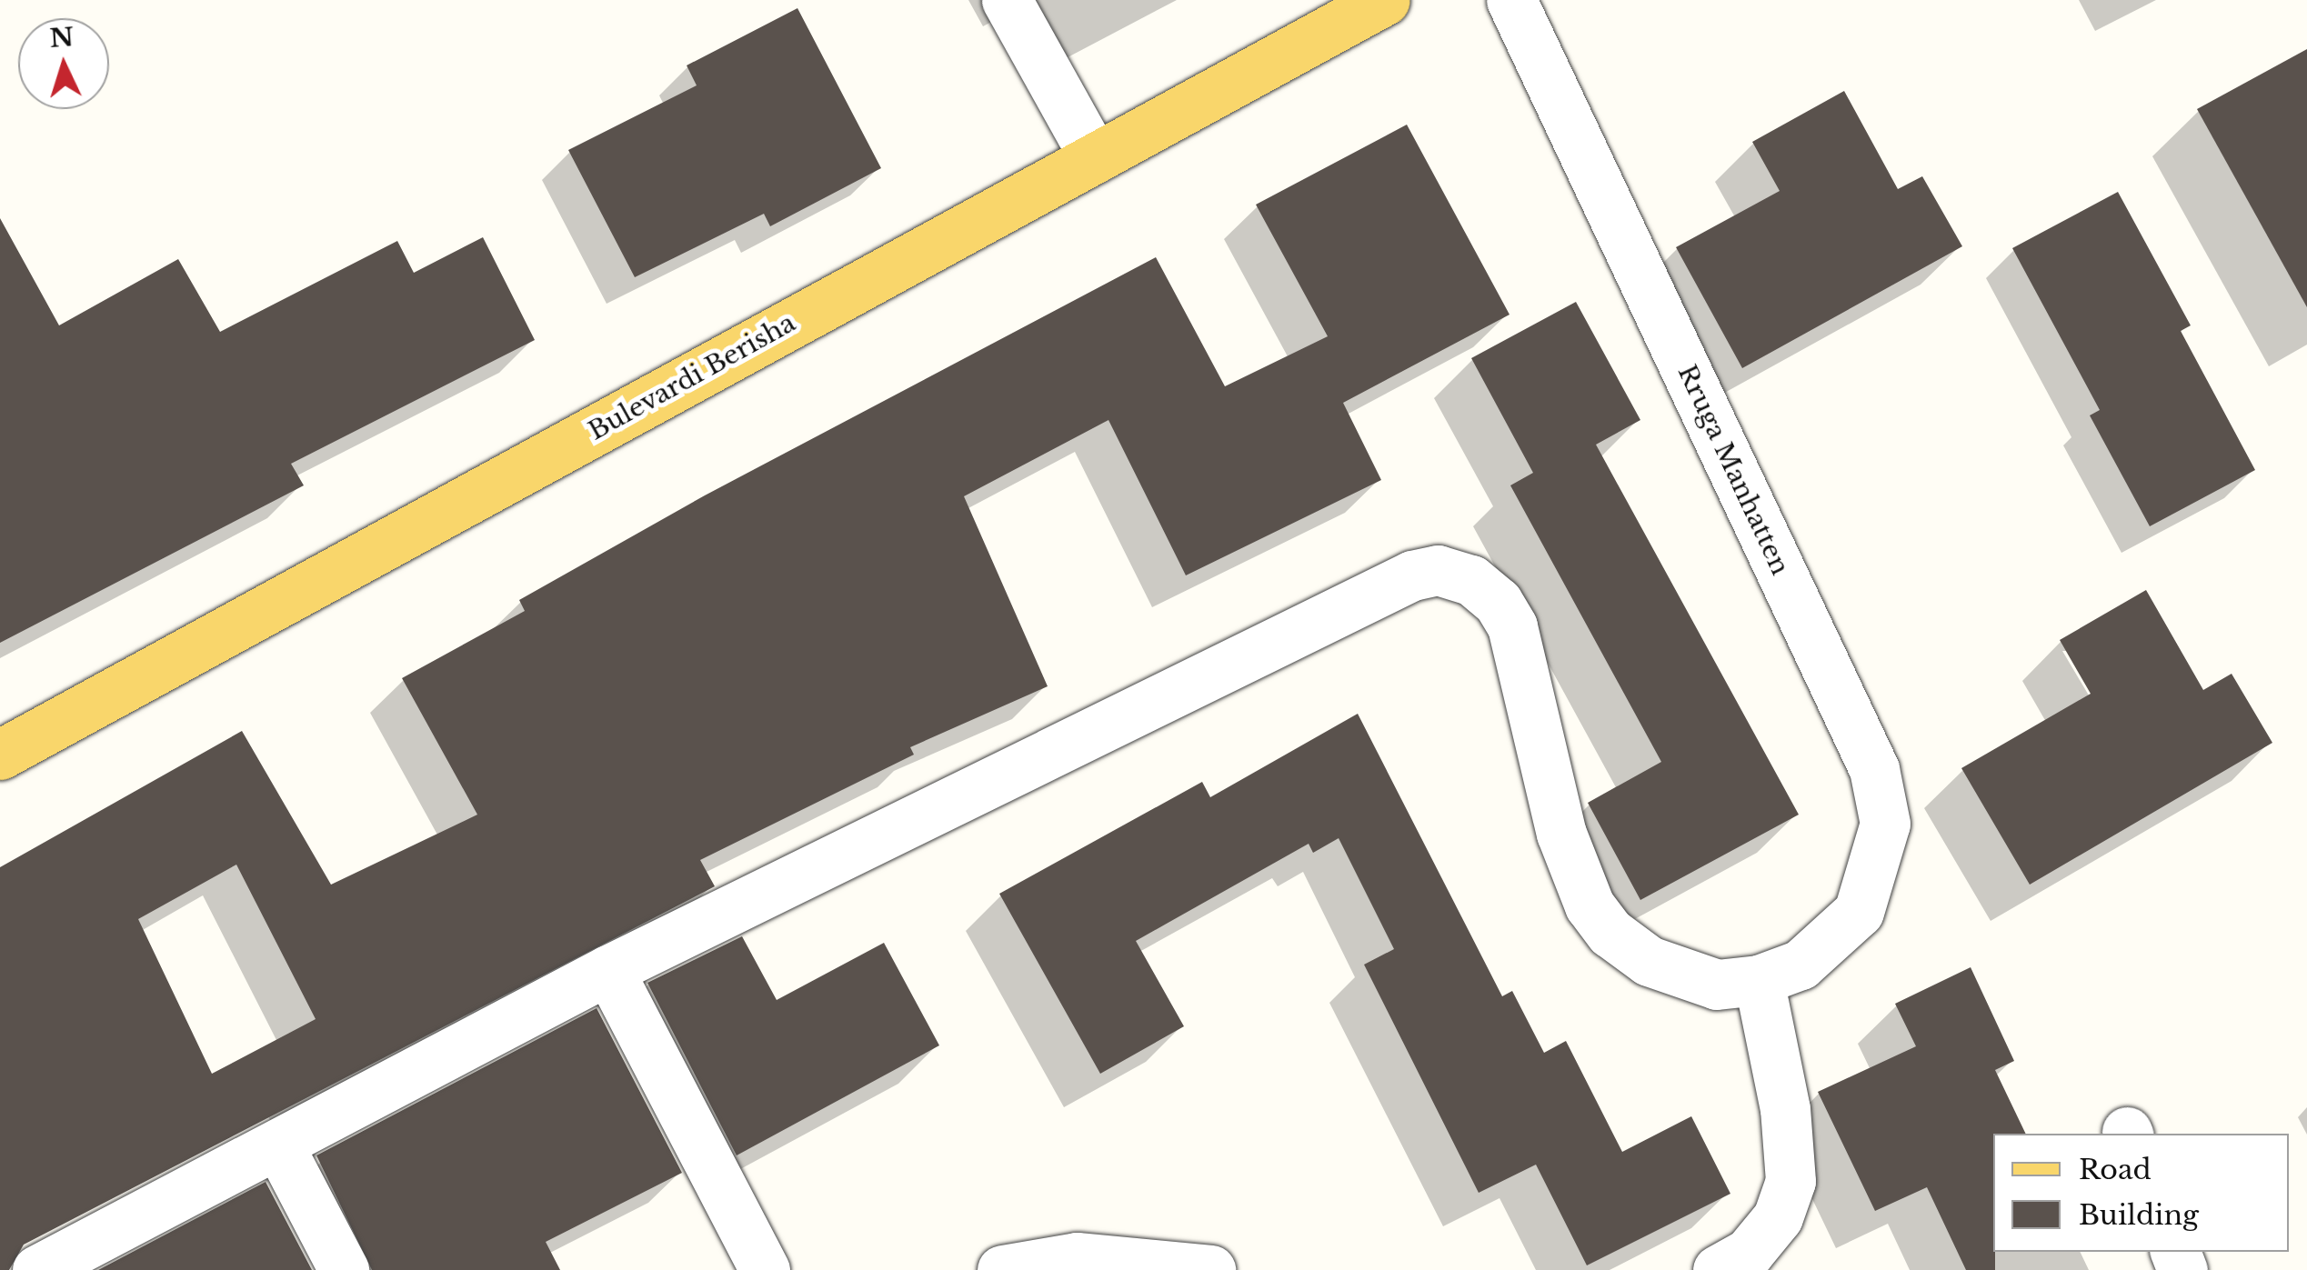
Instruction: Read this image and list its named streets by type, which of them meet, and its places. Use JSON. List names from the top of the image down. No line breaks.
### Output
{"streets":{"main road":["Bulevardi Berisha"],"street":["Rruga Manhatten"]},"legend":["Road","Building"],"north":"top"}
